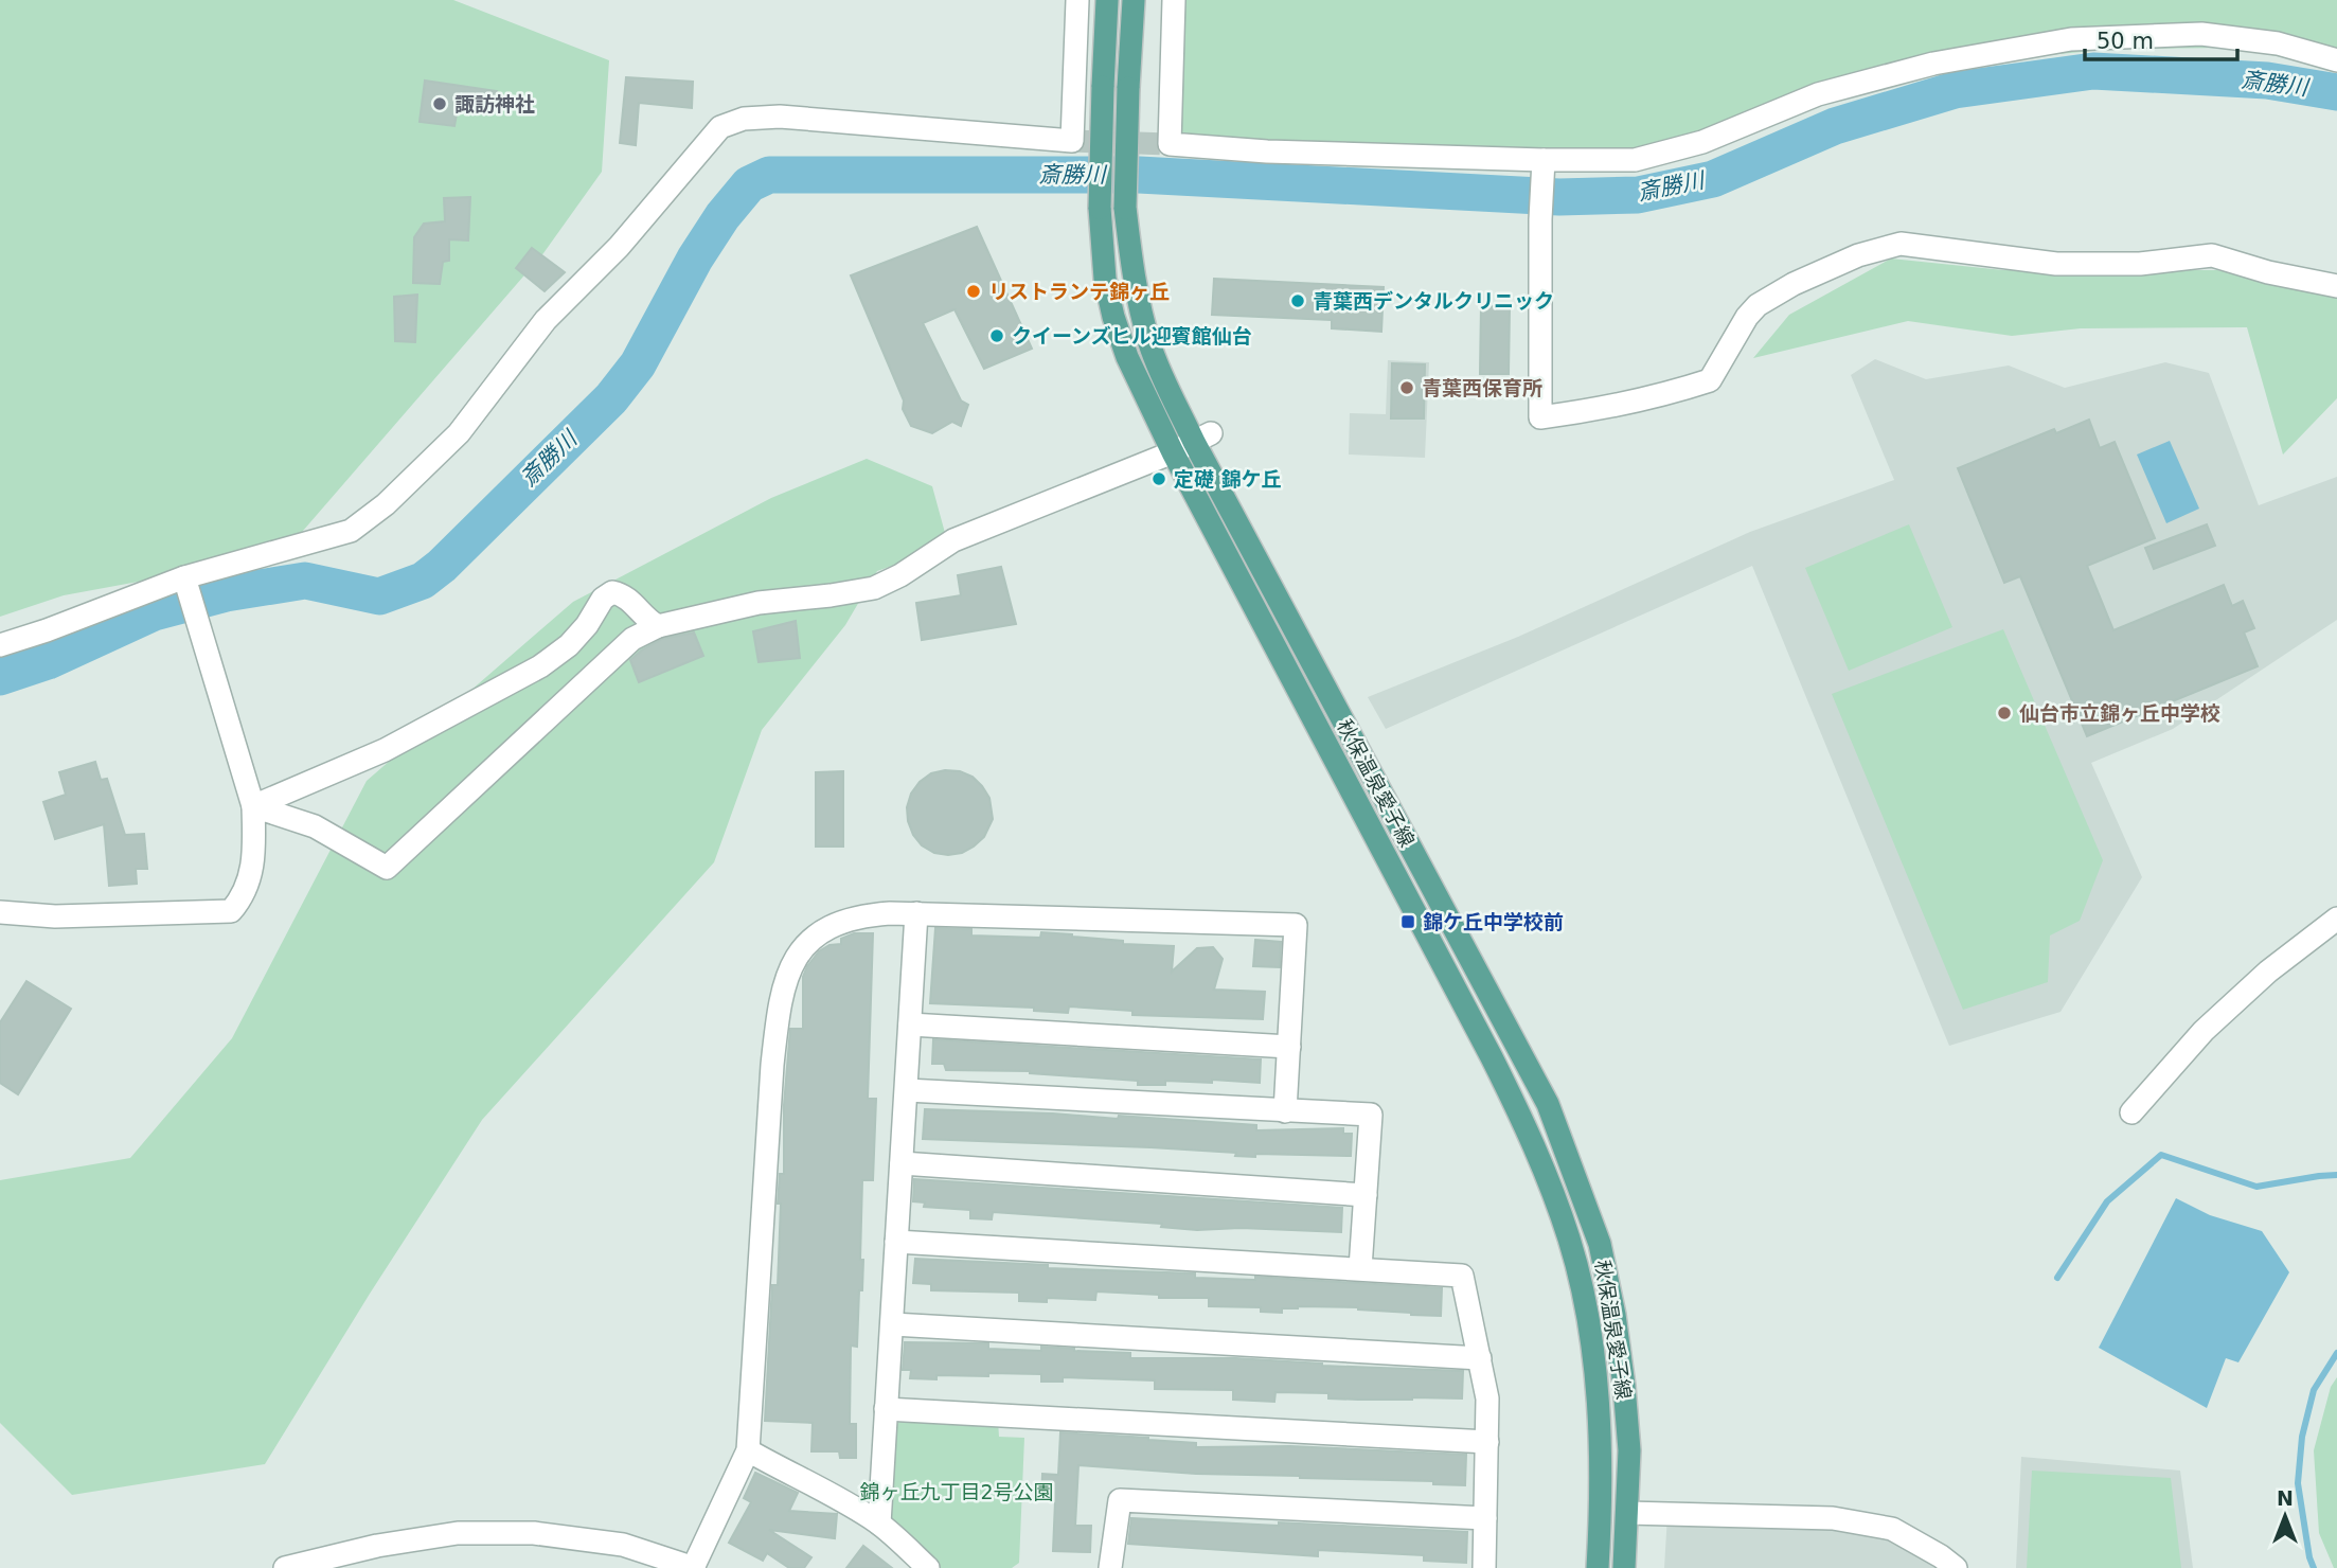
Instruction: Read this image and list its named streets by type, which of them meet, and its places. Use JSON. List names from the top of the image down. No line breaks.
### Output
{"streets":{"main road":["秋保温泉愛子線"]},"water":["斎勝川"],"parks":["錦ヶ丘九丁目2号公園"],"places":{"other":["諏訪神社","リストランテ錦ヶ丘","青葉西デンタルクリニック","クイーンズヒル迎賓館仙台","青葉西保育所","定礎 錦ケ丘","仙台市立錦ヶ丘中学校"],"transit":["錦ケ丘中学校前"]},"scale_bar":"50 m","north":"top"}
